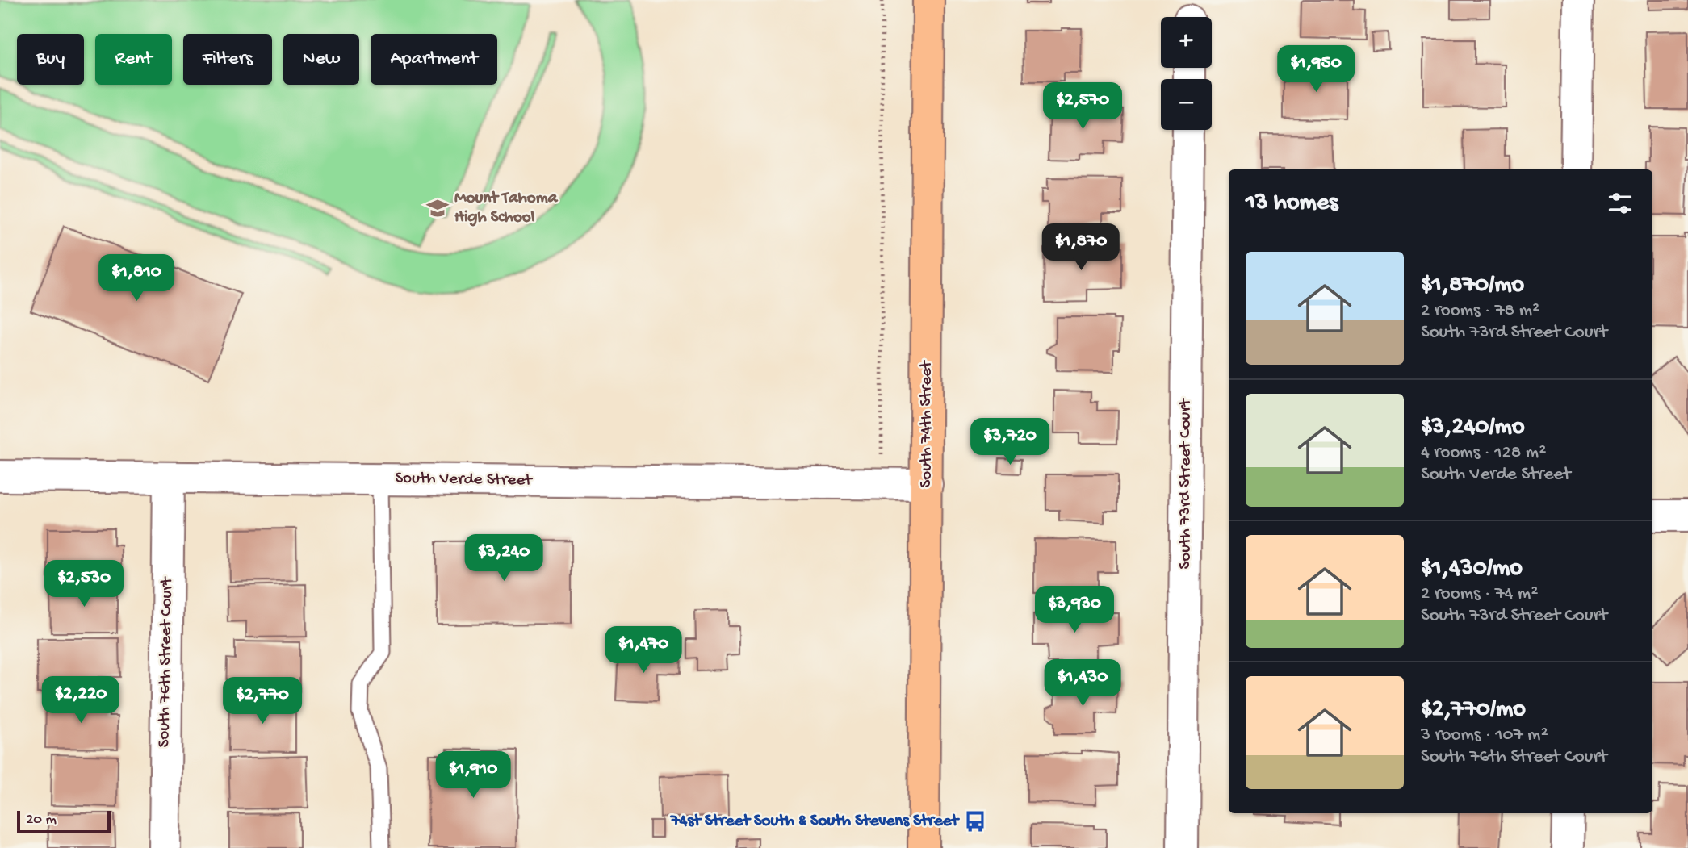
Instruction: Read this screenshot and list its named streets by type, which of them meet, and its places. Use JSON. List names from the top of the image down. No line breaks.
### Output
{"streets":{"main road":["South 74th Street"],"street":["South Verde Street","South 73rd Street Court","South 76th Street Court"]},"crossings":[["South 74th Street","South Verde Street"],["South Verde Street","South 76th Street Court"]],"places":{"school or university":["Mount Tahoma High School"],"bus stop":["74st Street South & South Stevens Street"]},"scale_bar":"20 m","page":{"map_buttons":["+","−"],"chip":["Buy","Rent","Filters","New","Apartment"],"price":["$1,950","$2,570","$1,870","$1,810","$3,720","$3,240","$2,530","$3,930","$1,470","$1,430","$2,220","$2,770","$1,910"],"heading":"13 homes","list":[{"name":"$1,870/mo","note":"2 rooms · 78 m² · South 73rd Street Court"},{"name":"$3,240/mo","note":"4 rooms · 128 m² · South Verde Street"},{"name":"$1,430/mo","note":"2 rooms · 74 m² · South 73rd Street Court"},{"name":"$2,770/mo","note":"3 rooms · 107 m² · South 76th Street Court"}],"scale":"20 m"}}
